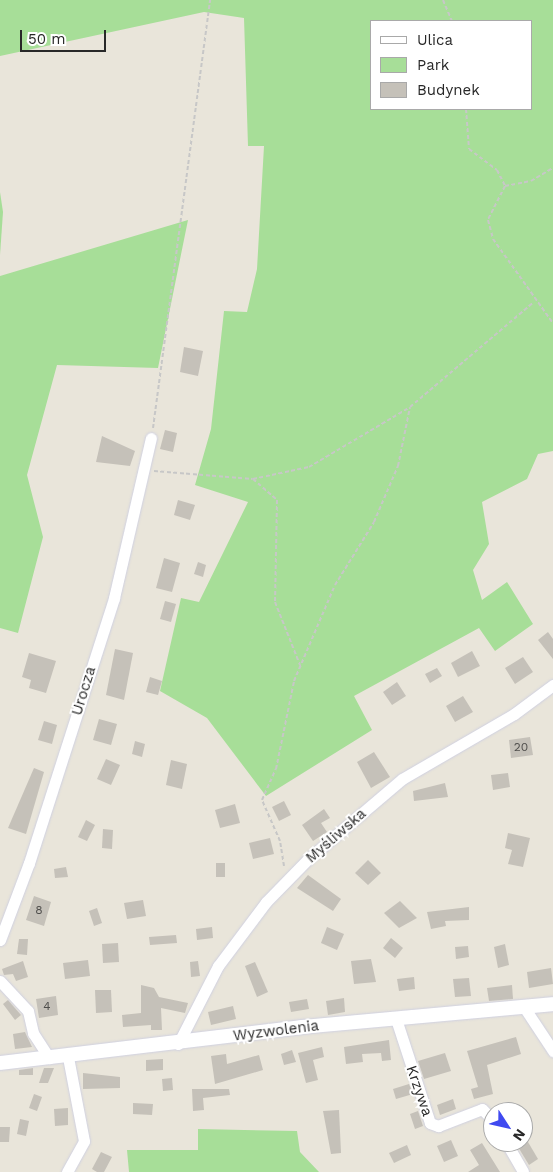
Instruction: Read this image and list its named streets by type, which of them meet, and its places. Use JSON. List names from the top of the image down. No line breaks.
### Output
{"streets":{"street":["Urocza","Myśliwska","Wyzwolenia","Krzywa"]},"crossings":[["Myśliwska","Wyzwolenia"],["Wyzwolenia","Krzywa"]],"house_numbers":["20","8","4"],"legend":["Ulica","Park","Budynek"],"scale_bar":"50 m","north":"bottom right"}
